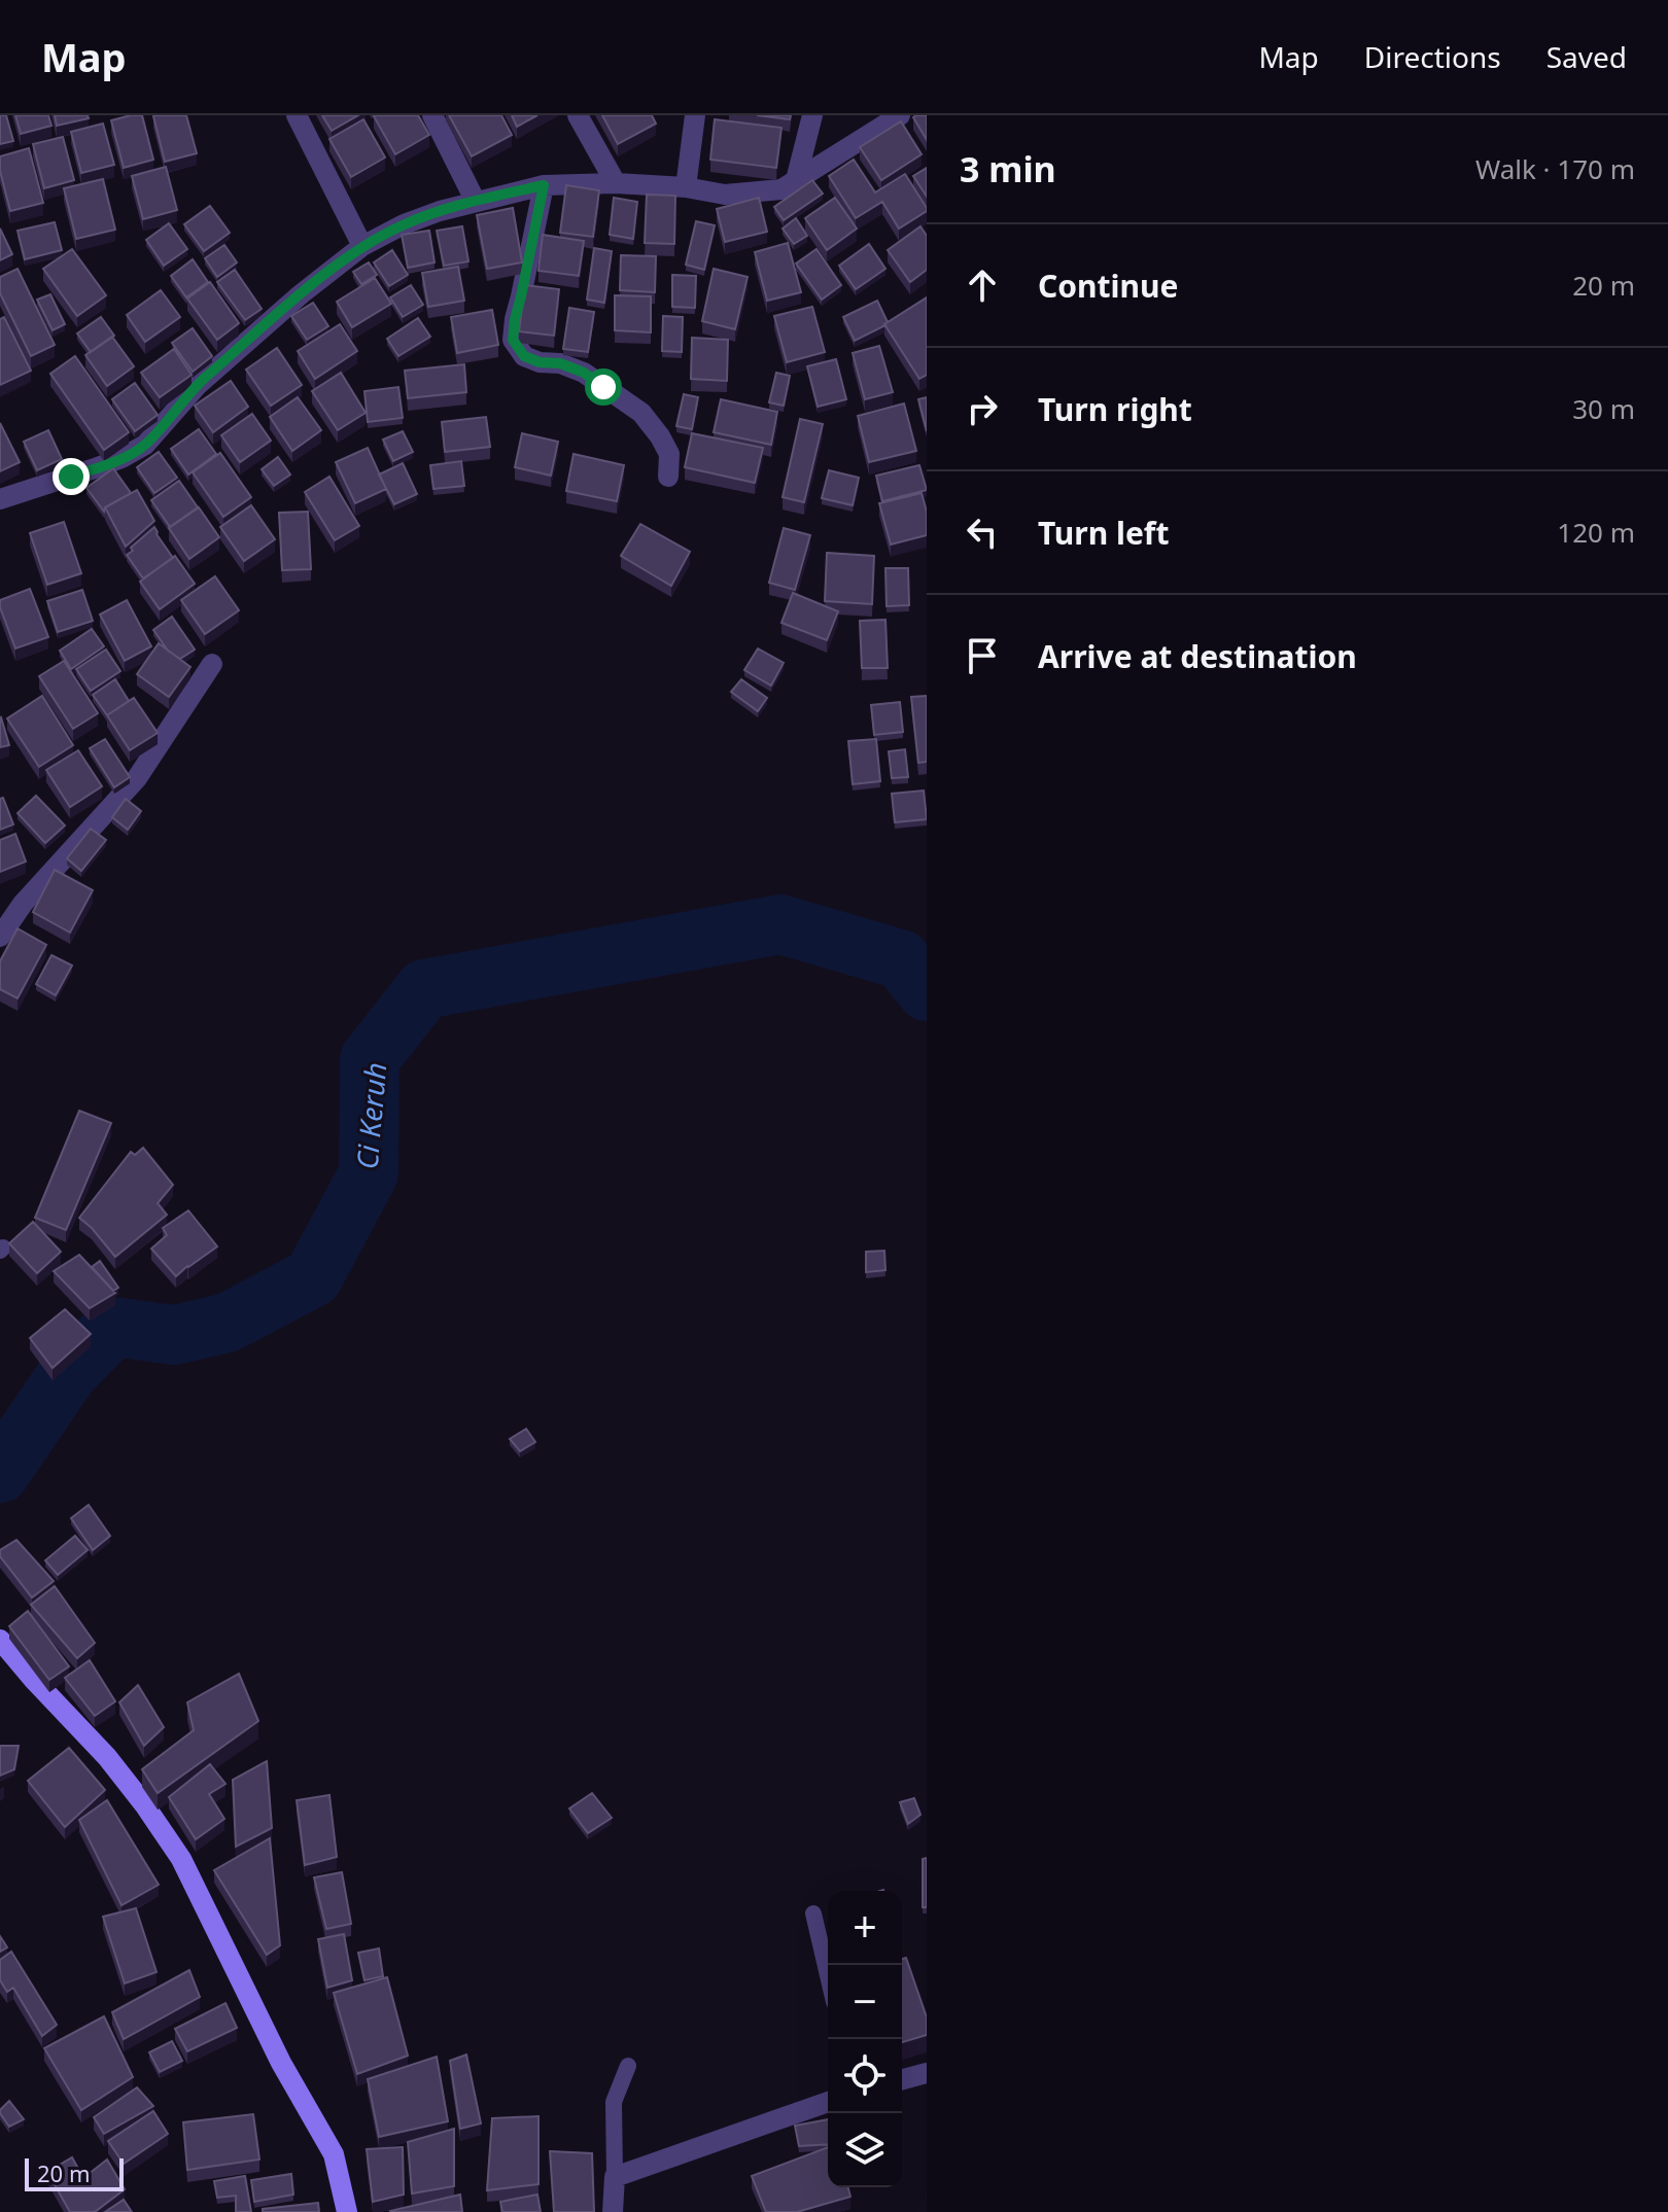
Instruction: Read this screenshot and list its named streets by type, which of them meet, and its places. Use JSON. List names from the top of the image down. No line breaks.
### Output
{"water":["Ci Keruh"],"scale_bar":"20 m","page":{"header":"Map","nav":["Map","Directions","Saved"],"heading":["3 min","Walk · 170 m"],"list":[["Continue","20 m"],["Turn right","30 m"],["Turn left","120 m"],"Arrive at destination"],"map_buttons":["+","−"],"scale":"20 m"}}
